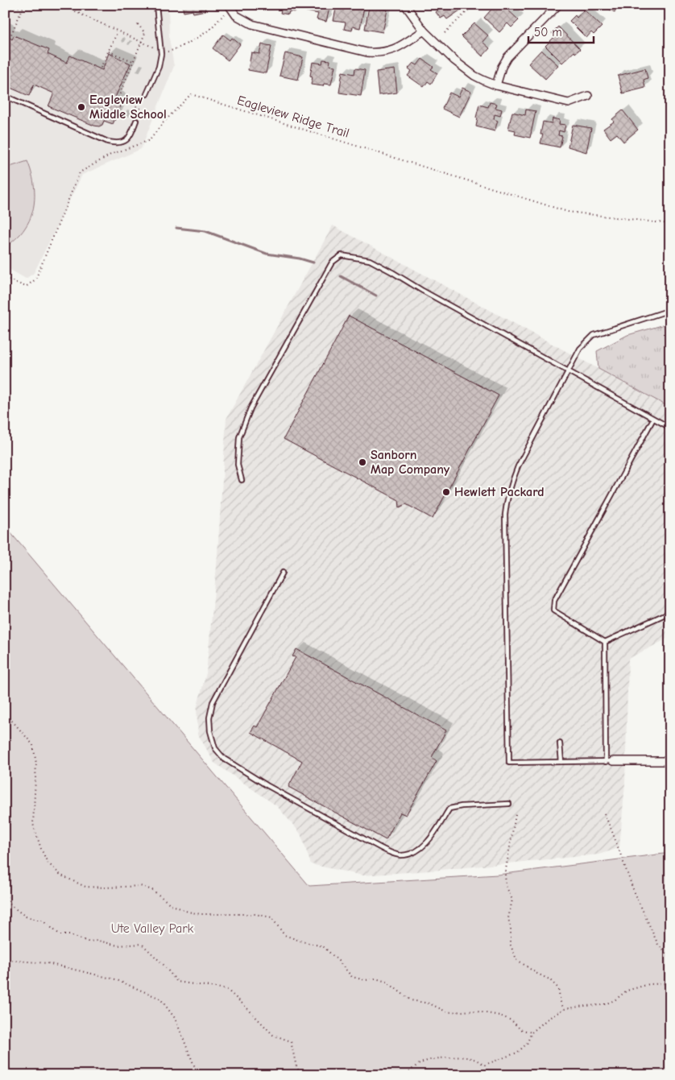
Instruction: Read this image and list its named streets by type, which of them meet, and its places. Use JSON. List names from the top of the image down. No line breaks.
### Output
{"streets":{"path":["Eagleview Ridge Trail"]},"parks":["Ute Valley Park"],"places":["Eagleview Middle School","Sanborn Map Company","Hewlett Packard"],"scale_bar":"50 m"}
